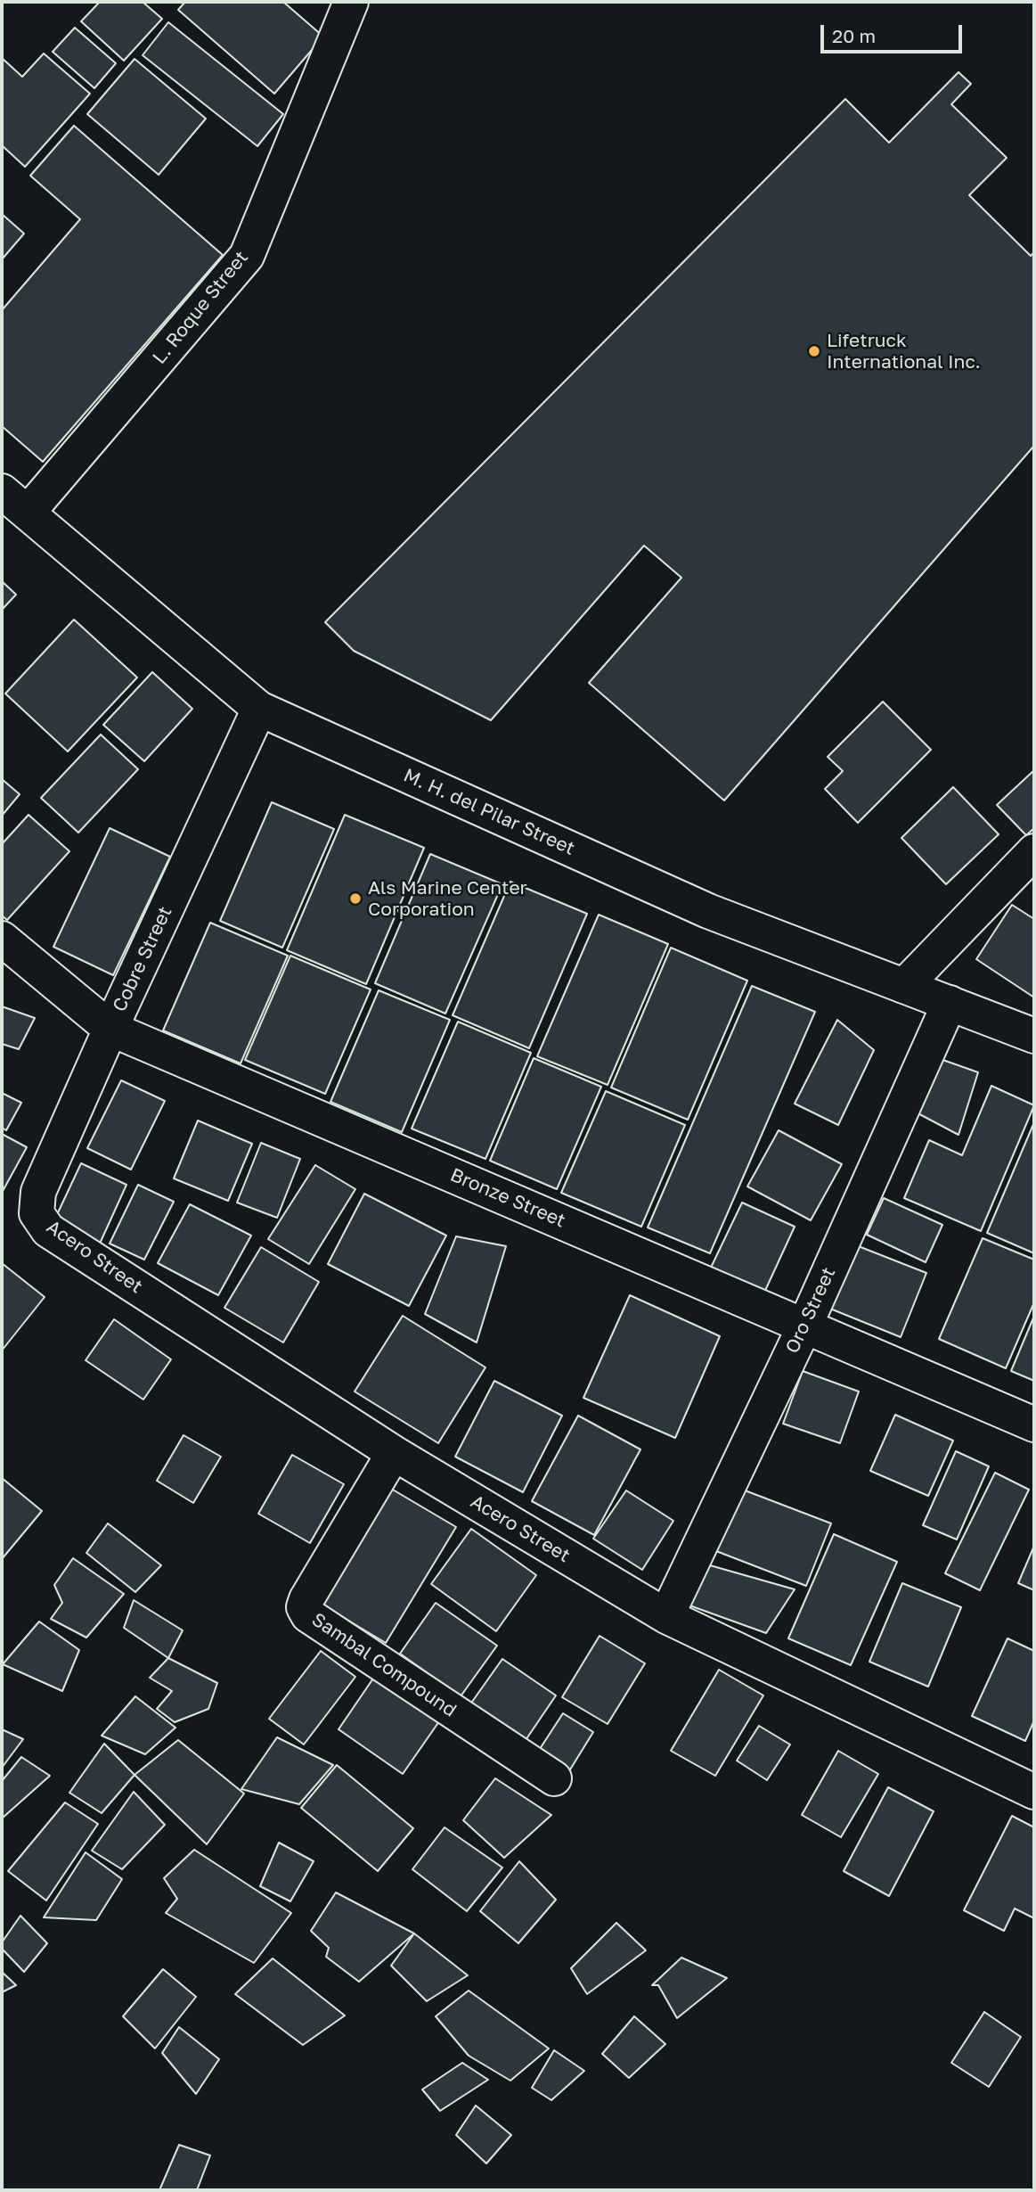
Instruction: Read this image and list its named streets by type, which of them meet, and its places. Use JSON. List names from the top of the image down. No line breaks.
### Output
{"streets":{"street":["L. Roque Street","M. H. del Pilar Street","Cobre Street","Bronze Street","Acero Street","Oro Street","Sambal Compound"]},"crossings":[["L. Roque Street","M. H. del Pilar Street"],["M. H. del Pilar Street","Cobre Street"],["M. H. del Pilar Street","Oro Street"],["Cobre Street","Bronze Street"],["Cobre Street","Acero Street"],["Bronze Street","Oro Street"],["Acero Street","Oro Street"],["Acero Street","Sambal Compound"]],"places":["Lifetruck International Inc.","Als Marine Center Corporation"],"scale_bar":"20 m"}
